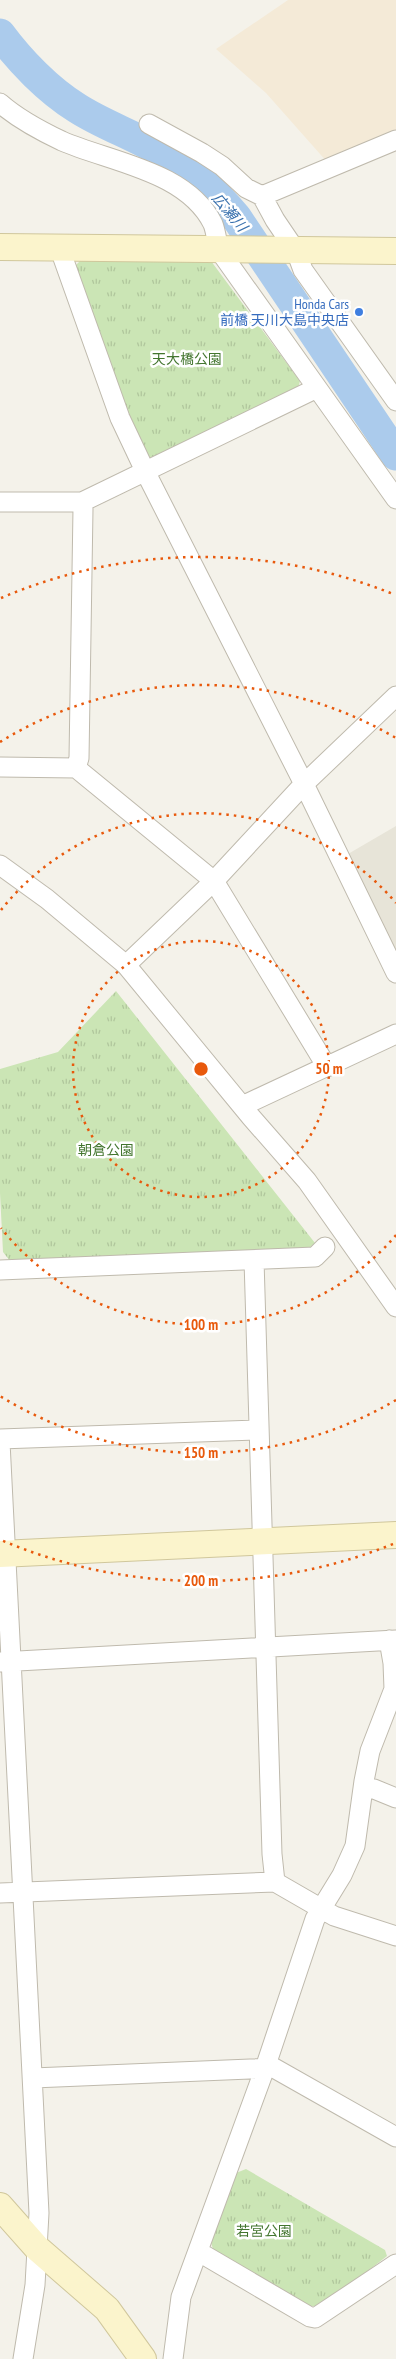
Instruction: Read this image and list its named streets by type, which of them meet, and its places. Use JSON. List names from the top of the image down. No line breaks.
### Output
{"water":["広瀬川"],"parks":["天大橋公園","朝倉公園","若宮公園"],"places":["Honda Cars 前橋 天川大島中央店"],"rings":["50 m","100 m","150 m","200 m"]}
